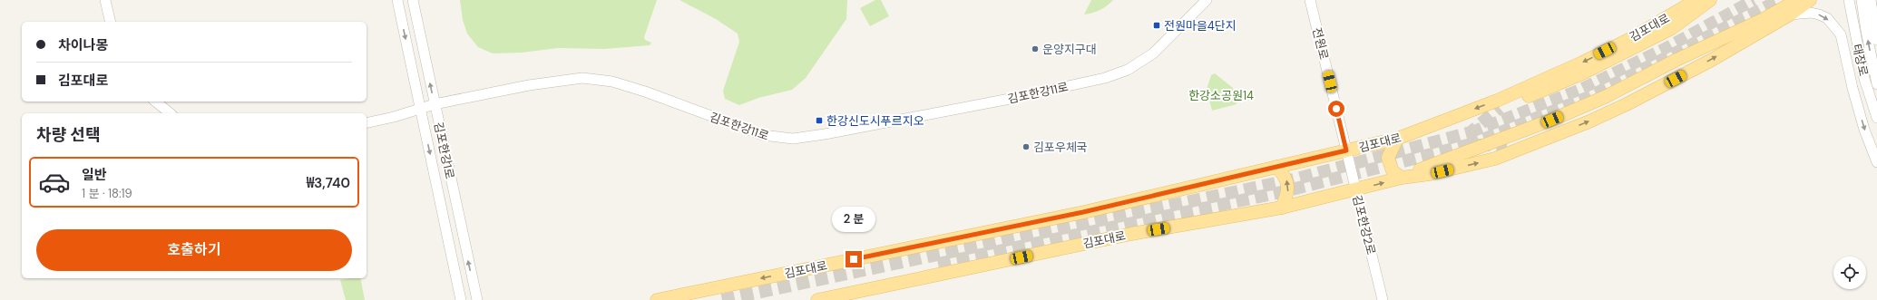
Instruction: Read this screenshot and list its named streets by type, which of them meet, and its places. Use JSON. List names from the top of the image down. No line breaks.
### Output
{"streets":{"main road":["김포대로"],"street":["전원로","태장로","김포한강11로","김포한강1로","김포한강2로"]},"crossings":[["김포대로","전원로"],["김포대로","김포한강2로"],["전원로","김포한강2로"],["김포한강11로","김포한강1로"]],"parks":["한강소공원14"],"places":{"transit":["전원마을4단지","한강신도시푸르지오"],"other":["운양지구대","김포우체국"]},"page":{"banner":["차이나몽","김포대로"],"heading":"차량 선택","list":[{"name":"일반","note":"1 분 · 18:19","value":"₩3,740"}],"bubble":"2 분","buttons":"호출하기"}}
